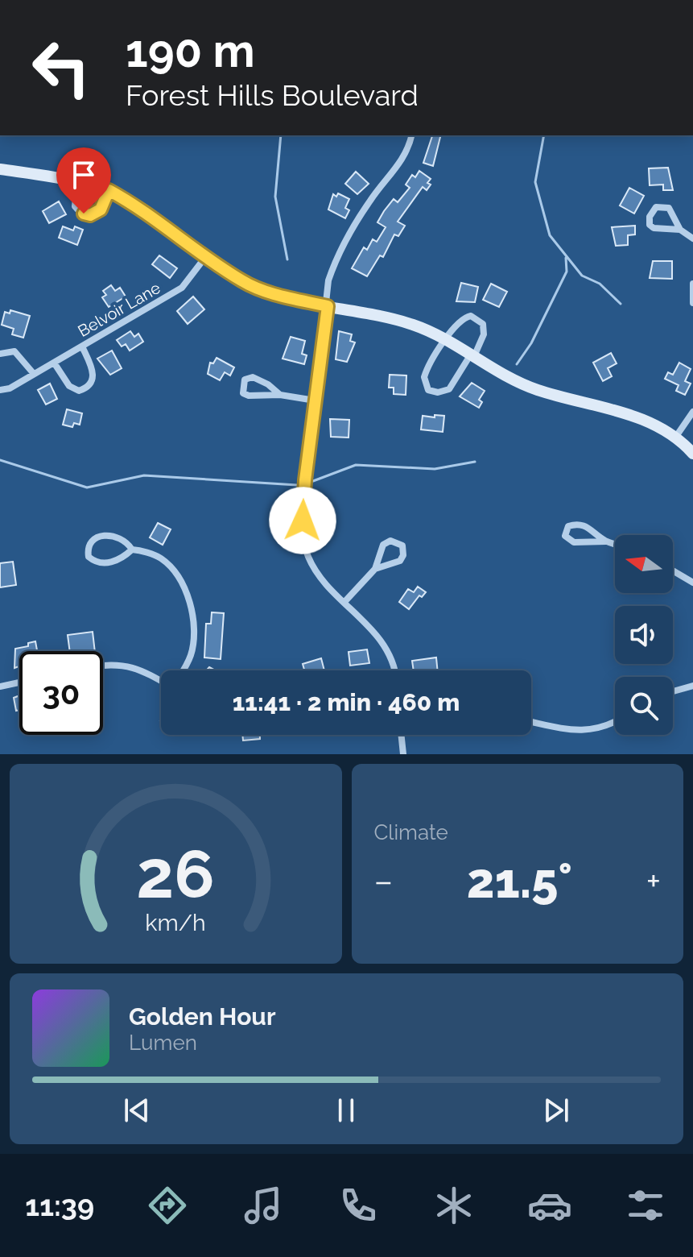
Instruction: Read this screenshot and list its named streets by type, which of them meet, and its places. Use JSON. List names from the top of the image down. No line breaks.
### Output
{"streets":{"street":["Belvoir Lane"]},"north":"left","page":{"turn":["190 m","Forest Hills Boulevard"],"limit":"30","trip":"11:41 · 2 min · 460 m","tile":"Climate","heat":["−","21.5°","+"],"song":["Golden Hour","Lumen"],"tabs":"11:39","gauge":["26","km/h"]}}
